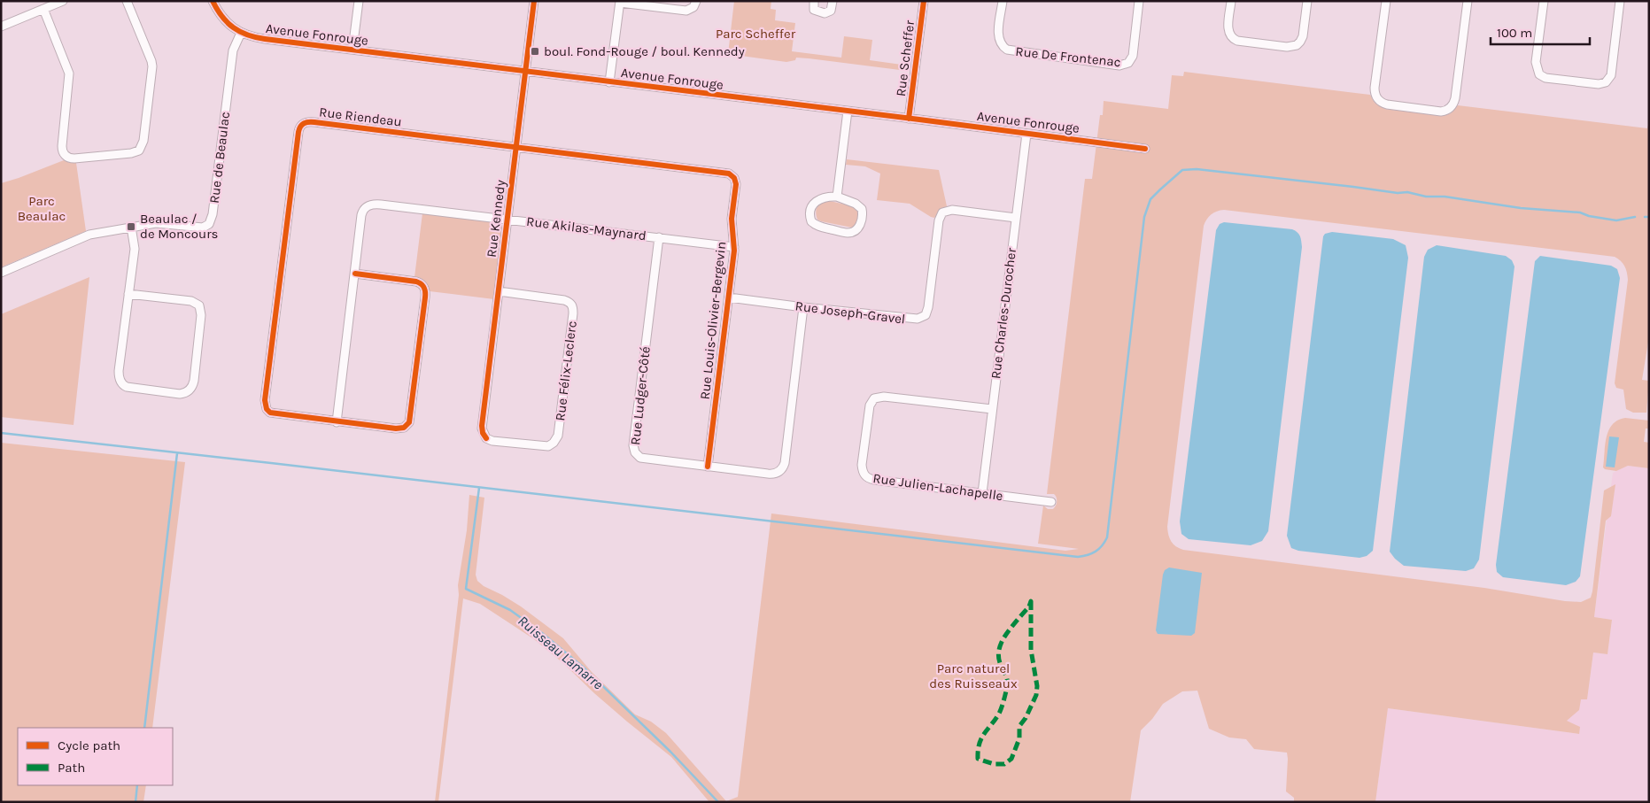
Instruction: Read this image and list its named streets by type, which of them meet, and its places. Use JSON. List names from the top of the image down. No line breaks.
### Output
{"streets":{"street":["Avenue Fonrouge","Rue De Frontenac","Rue Scheffer","Rue Riendeau","Rue de Beaulac","Rue Kennedy","Rue Akilas-Maynard","Rue Joseph-Gravel","Rue Charles-Durocher","Rue Louis-Olivier-Bergevin","Rue Félix-Leclerc","Rue Ludger-Côté","Rue Julien-Lachapelle"]},"crossings":[["Avenue Fonrouge","Rue Scheffer"],["Avenue Fonrouge","Rue de Beaulac"],["Avenue Fonrouge","Rue Kennedy"],["Avenue Fonrouge","Rue Charles-Durocher"],["Rue Riendeau","Rue Kennedy"],["Rue Riendeau","Rue Akilas-Maynard"],["Rue Riendeau","Rue Louis-Olivier-Bergevin"],["Rue Kennedy","Rue Akilas-Maynard"],["Rue Kennedy","Rue Félix-Leclerc"],["Rue Akilas-Maynard","Rue Louis-Olivier-Bergevin"],["Rue Akilas-Maynard","Rue Ludger-Côté"],["Rue Joseph-Gravel","Rue Charles-Durocher"],["Rue Joseph-Gravel","Rue Louis-Olivier-Bergevin"],["Rue Joseph-Gravel","Rue Ludger-Côté"],["Rue Charles-Durocher","Rue Julien-Lachapelle"],["Rue Louis-Olivier-Bergevin","Rue Ludger-Côté"]],"water":["Ruisseau Lamarre"],"parks":["Parc Scheffer","Parc Beaulac","Parc naturel des Ruisseaux"],"places":{"transit":["boul. Fond-Rouge / boul. Kennedy","Beaulac / de Moncours"]},"legend":["Cycle path","Path"],"scale_bar":"100 m"}
